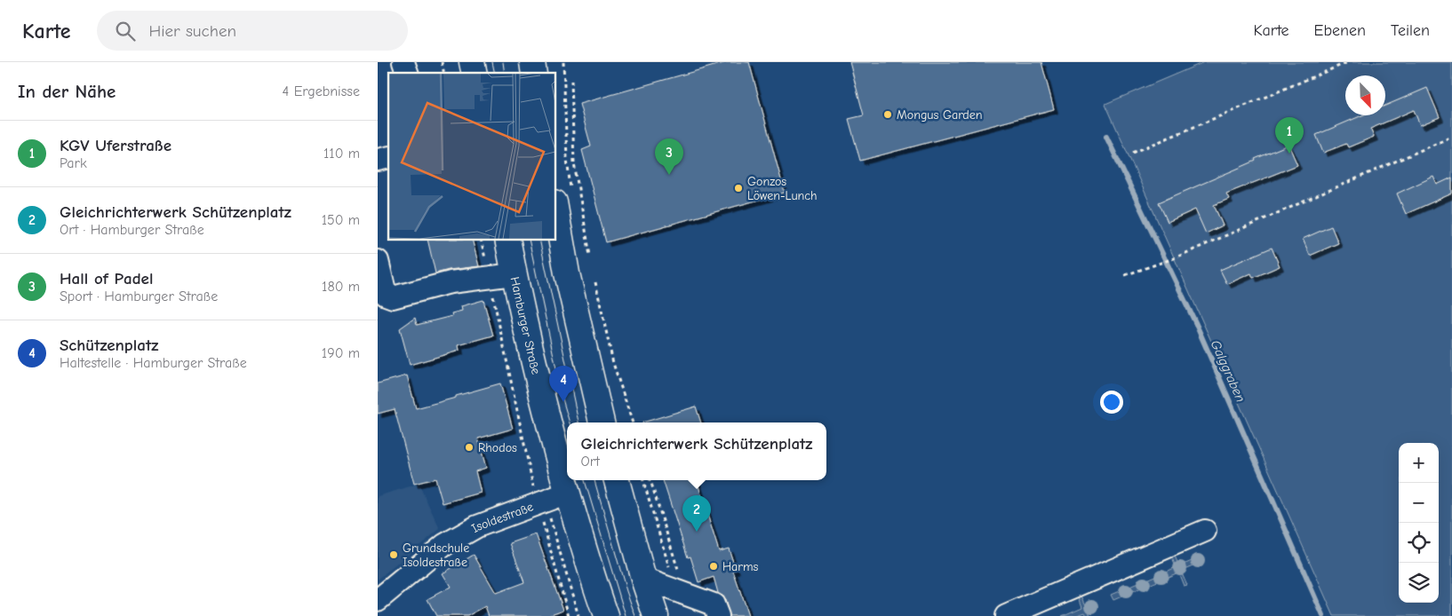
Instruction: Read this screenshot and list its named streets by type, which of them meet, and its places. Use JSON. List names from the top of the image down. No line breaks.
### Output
{"streets":{"main road":["Hamburger Straße"],"street":["Isoldestraße"]},"crossings":[["Hamburger Straße","Isoldestraße"]],"water":["Galggraben"],"places":["Mongus Garden","Gonzos Löwen-Lunch","Rhodos","Grundschule Isoldestraße","Harms"],"north":"bottom right","page":{"header":"Karte","search":"Hier suchen","nav":["Karte","Ebenen","Teilen"],"heading":["In der Nähe","4 Ergebnisse"],"pins":["1","3","4","2"],"list":[{"mark":"1","name":"KGV Uferstraße","note":"Park","value":"110 m"},{"mark":"2","name":"Gleichrichterwerk Schützenplatz","note":"Ort · Hamburger Straße","value":"150 m"},{"mark":"3","name":"Hall of Padel","note":"Sport · Hamburger Straße","value":"180 m"},{"mark":"4","name":"Schützenplatz","note":"Haltestelle · Hamburger Straße","value":"190 m"}],"popup":["Gleichrichterwerk Schützenplatz","Ort"],"map_buttons":["+","−"]}}
